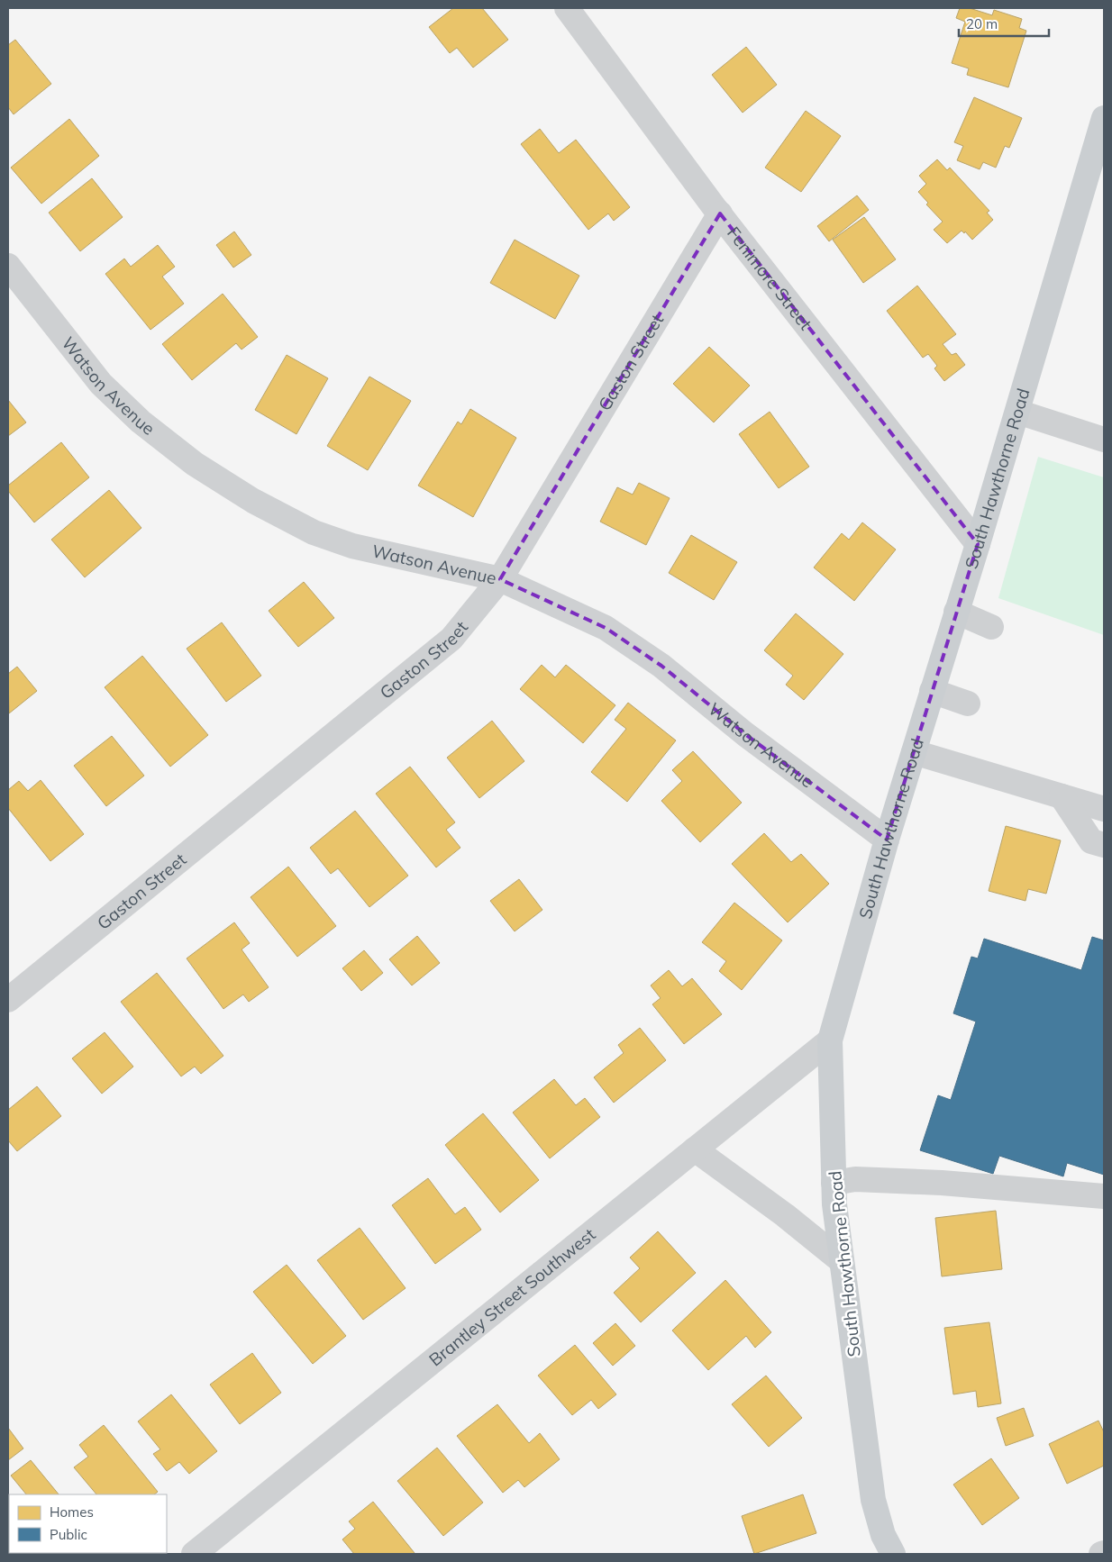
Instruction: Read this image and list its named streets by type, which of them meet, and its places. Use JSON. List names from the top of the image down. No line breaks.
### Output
{"streets":{"main road":["South Hawthorne Road"],"street":["Fenimore Street","Gaston Street","Watson Avenue","Brantley Street Southwest"]},"crossings":[["Fenimore Street","Gaston Street"],["Fenimore Street","South Hawthorne Road"],["Gaston Street","Watson Avenue"],["Watson Avenue","South Hawthorne Road"],["South Hawthorne Road","Brantley Street Southwest"]],"legend":["Homes","Public"],"scale_bar":"20 m"}
